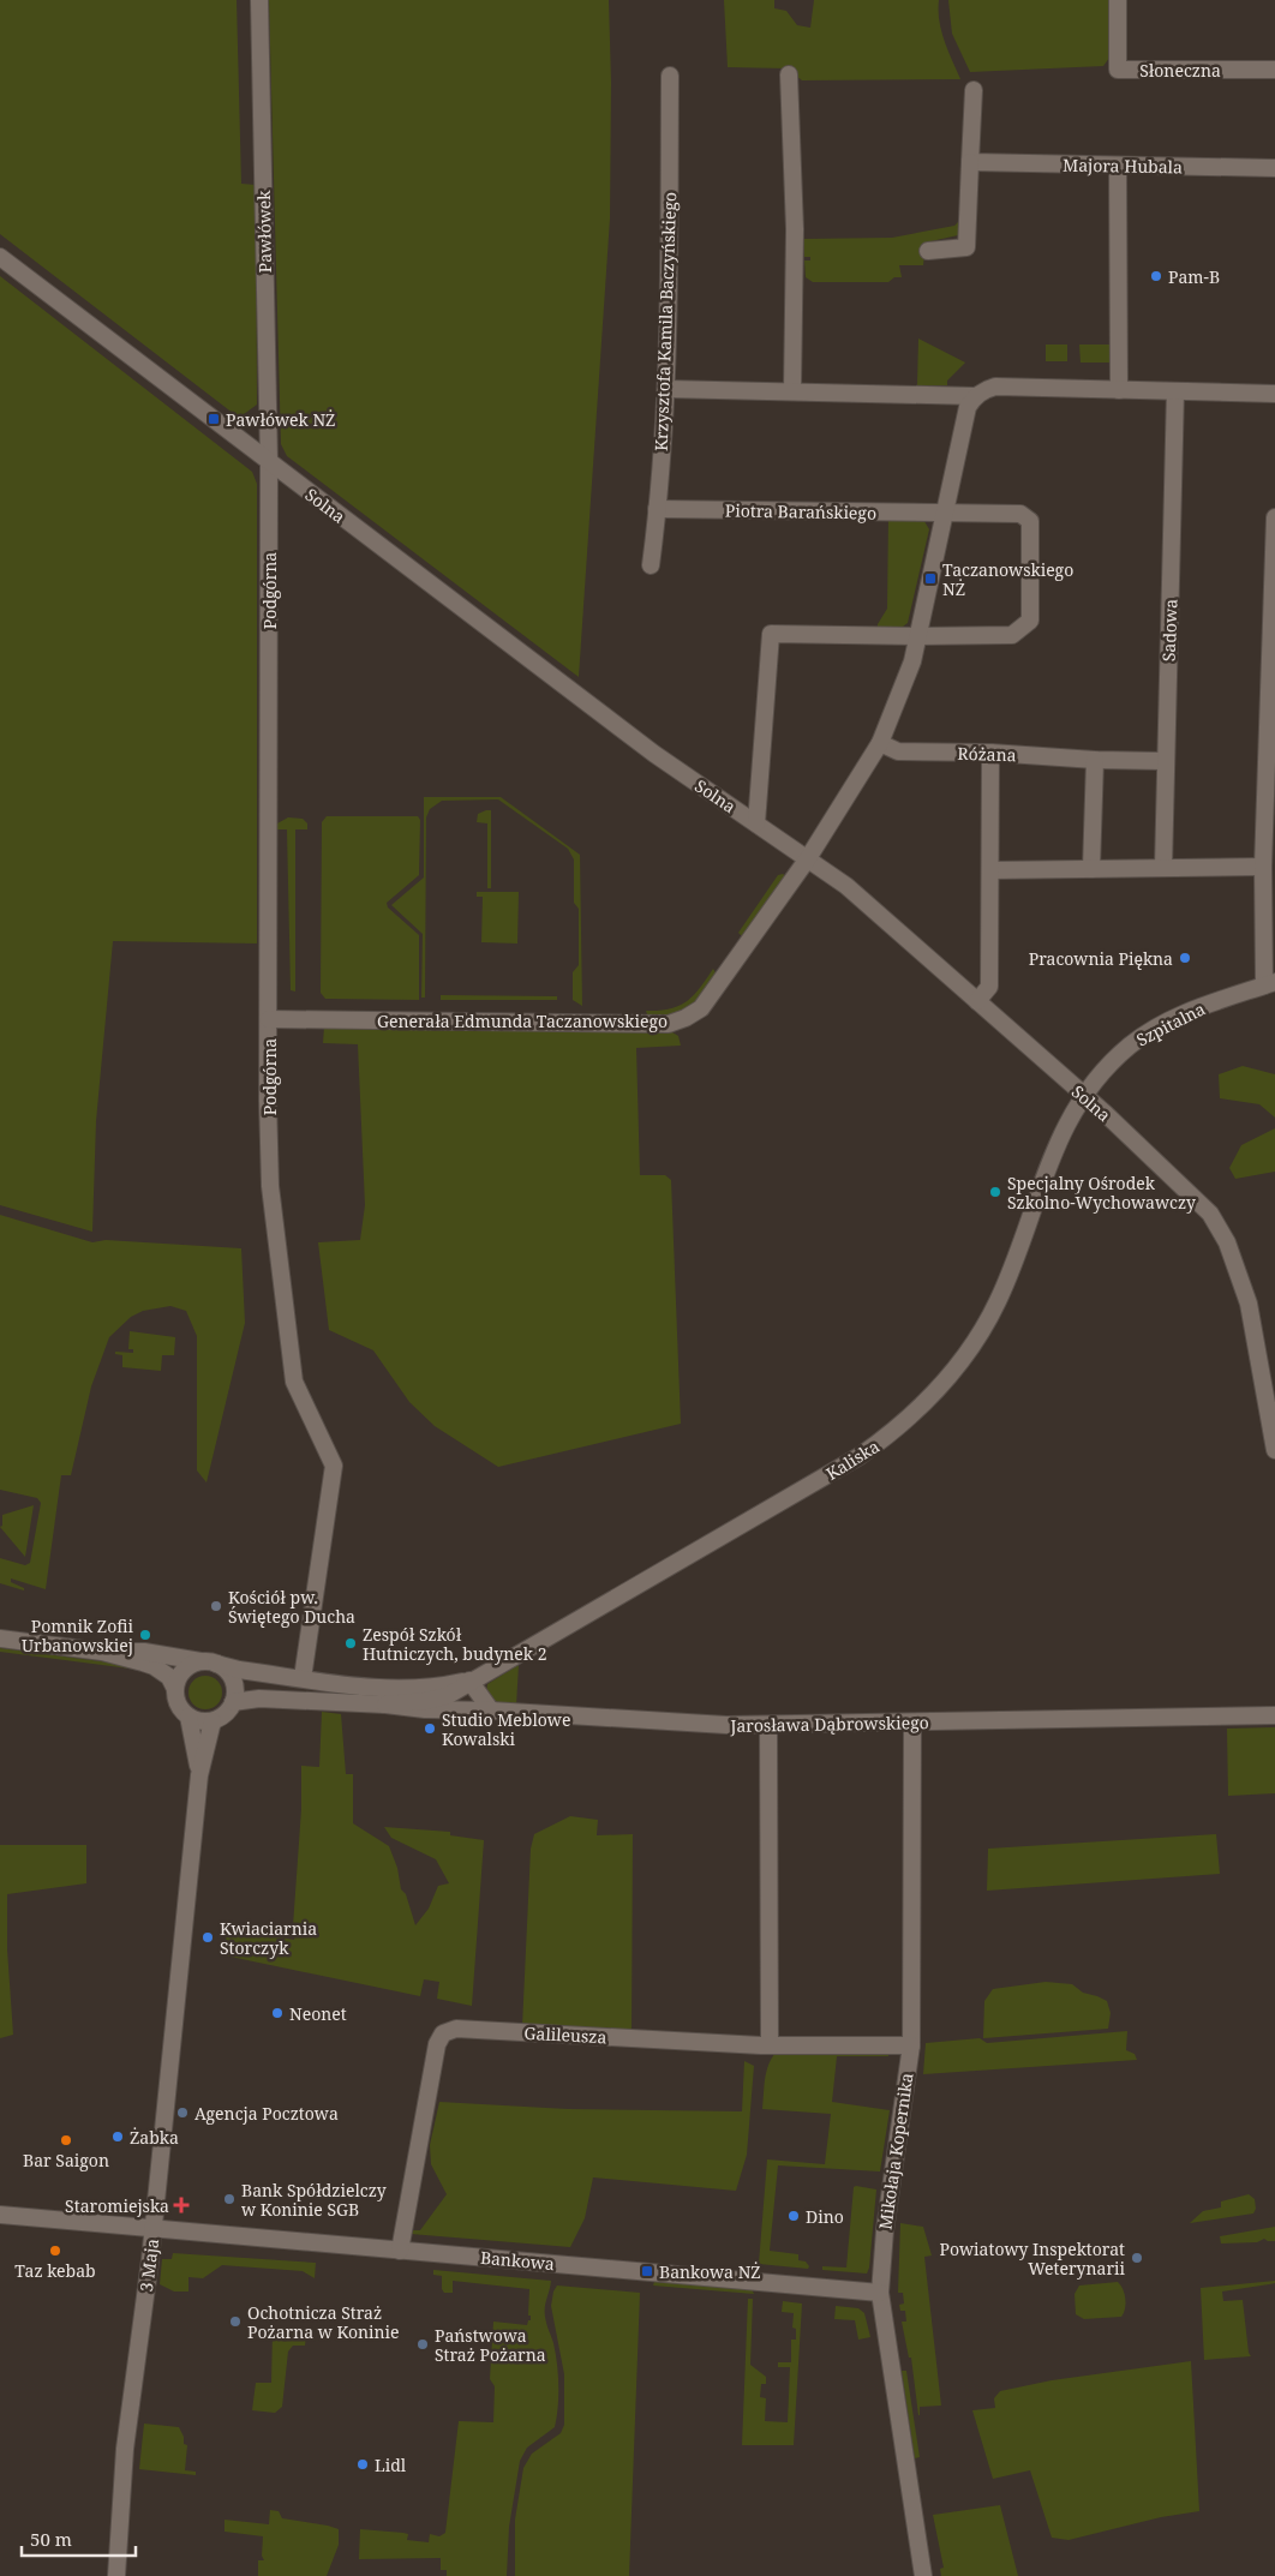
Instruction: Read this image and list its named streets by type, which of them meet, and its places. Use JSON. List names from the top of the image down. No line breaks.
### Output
{"streets":{"street":["Słoneczna","Majora Hubala","Pawłówek","Krzysztofa Kamila Baczyńskiego","Solna","Piotra Barańskiego","Podgórna","Sadowa","Różana","Generała Edmunda Taczanowskiego","Szpitalna","Kaliska","Jarosława Dąbrowskiego","Galileusza","Mikołaja Kopernika","Bankowa","3 Maja"]},"crossings":[["Pawłówek","Solna"],["Pawłówek","Podgórna"],["Krzysztofa Kamila Baczyńskiego","Piotra Barańskiego"],["Solna","Podgórna"],["Solna","Generała Edmunda Taczanowskiego"],["Solna","Szpitalna"],["Solna","Kaliska"],["Piotra Barańskiego","Generała Edmunda Taczanowskiego"],["Podgórna","Generała Edmunda Taczanowskiego"],["Sadowa","Różana"],["Różana","Generała Edmunda Taczanowskiego"],["Szpitalna","Kaliska"],["Kaliska","Jarosława Dąbrowskiego"],["Jarosława Dąbrowskiego","Mikołaja Kopernika"],["Jarosława Dąbrowskiego","3 Maja"],["Galileusza","Mikołaja Kopernika"],["Galileusza","Bankowa"],["Mikołaja Kopernika","Bankowa"],["Bankowa","3 Maja"]],"places":{"other":["Pam-B","Pracownia Piękna","Specjalny Ośrodek Szkolno-Wychowawczy","Kościół pw. Świętego Ducha","Pomnik Zofii Urbanowskiej","Zespół Szkół Hutniczych, budynek 2","Studio Meblowe Kowalski","Kwiaciarnia Storczyk","Neonet","Agencja Pocztowa","Żabka","Bar Saigon","Bank Spółdzielczy w Koninie SGB","Dino","Taz kebab","Powiatowy Inspektorat Weterynarii","Ochotnicza Straż Pożarna w Koninie","Państwowa Straż Pożarna","Lidl"],"transit":["Pawłówek NŻ","Taczanowskiego NŻ","Bankowa NŻ"],"health":["Staromiejska"]},"scale_bar":"50 m"}
